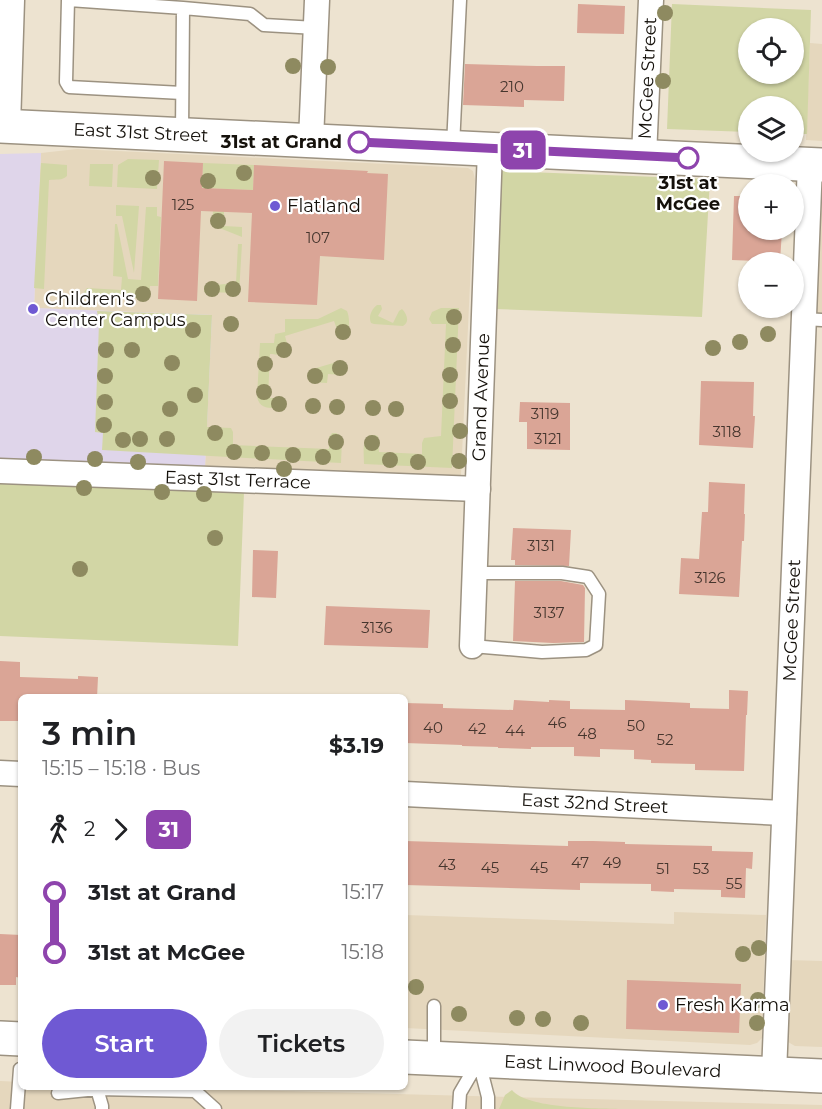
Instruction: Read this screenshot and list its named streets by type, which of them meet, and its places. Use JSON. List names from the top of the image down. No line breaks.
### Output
{"streets":{"main road":["East 31st Street","East Linwood Boulevard"],"street":["McGee Street","Grand Avenue","East 31st Terrace","East 32nd Street"]},"crossings":[["McGee Street","East 31st Street"],["McGee Street","East 32nd Street"],["McGee Street","East Linwood Boulevard"],["East 31st Street","Grand Avenue"],["Grand Avenue","East 31st Terrace"]],"places":["31st at Grand","31st at McGee","Flatland","Children's Center Campus","Fresh Karma"],"lines":["bus line 31"],"house_numbers":["210","125","107","3119","3118","3121","3131","3126","3137","3136","46","50","40","42","44","48","52","47","49","43","45","45","51","53","55"],"page":{"on_map":"31","map_buttons":["+","−"],"heading":["3 min","15:15 – 15:18 · Bus","$3.19"],"legs":["2","31"],"list":[{"name":"31st at Grand","value":"15:17"},{"name":"31st at McGee","value":"15:18"}],"buttons":["Start","Tickets"]}}
